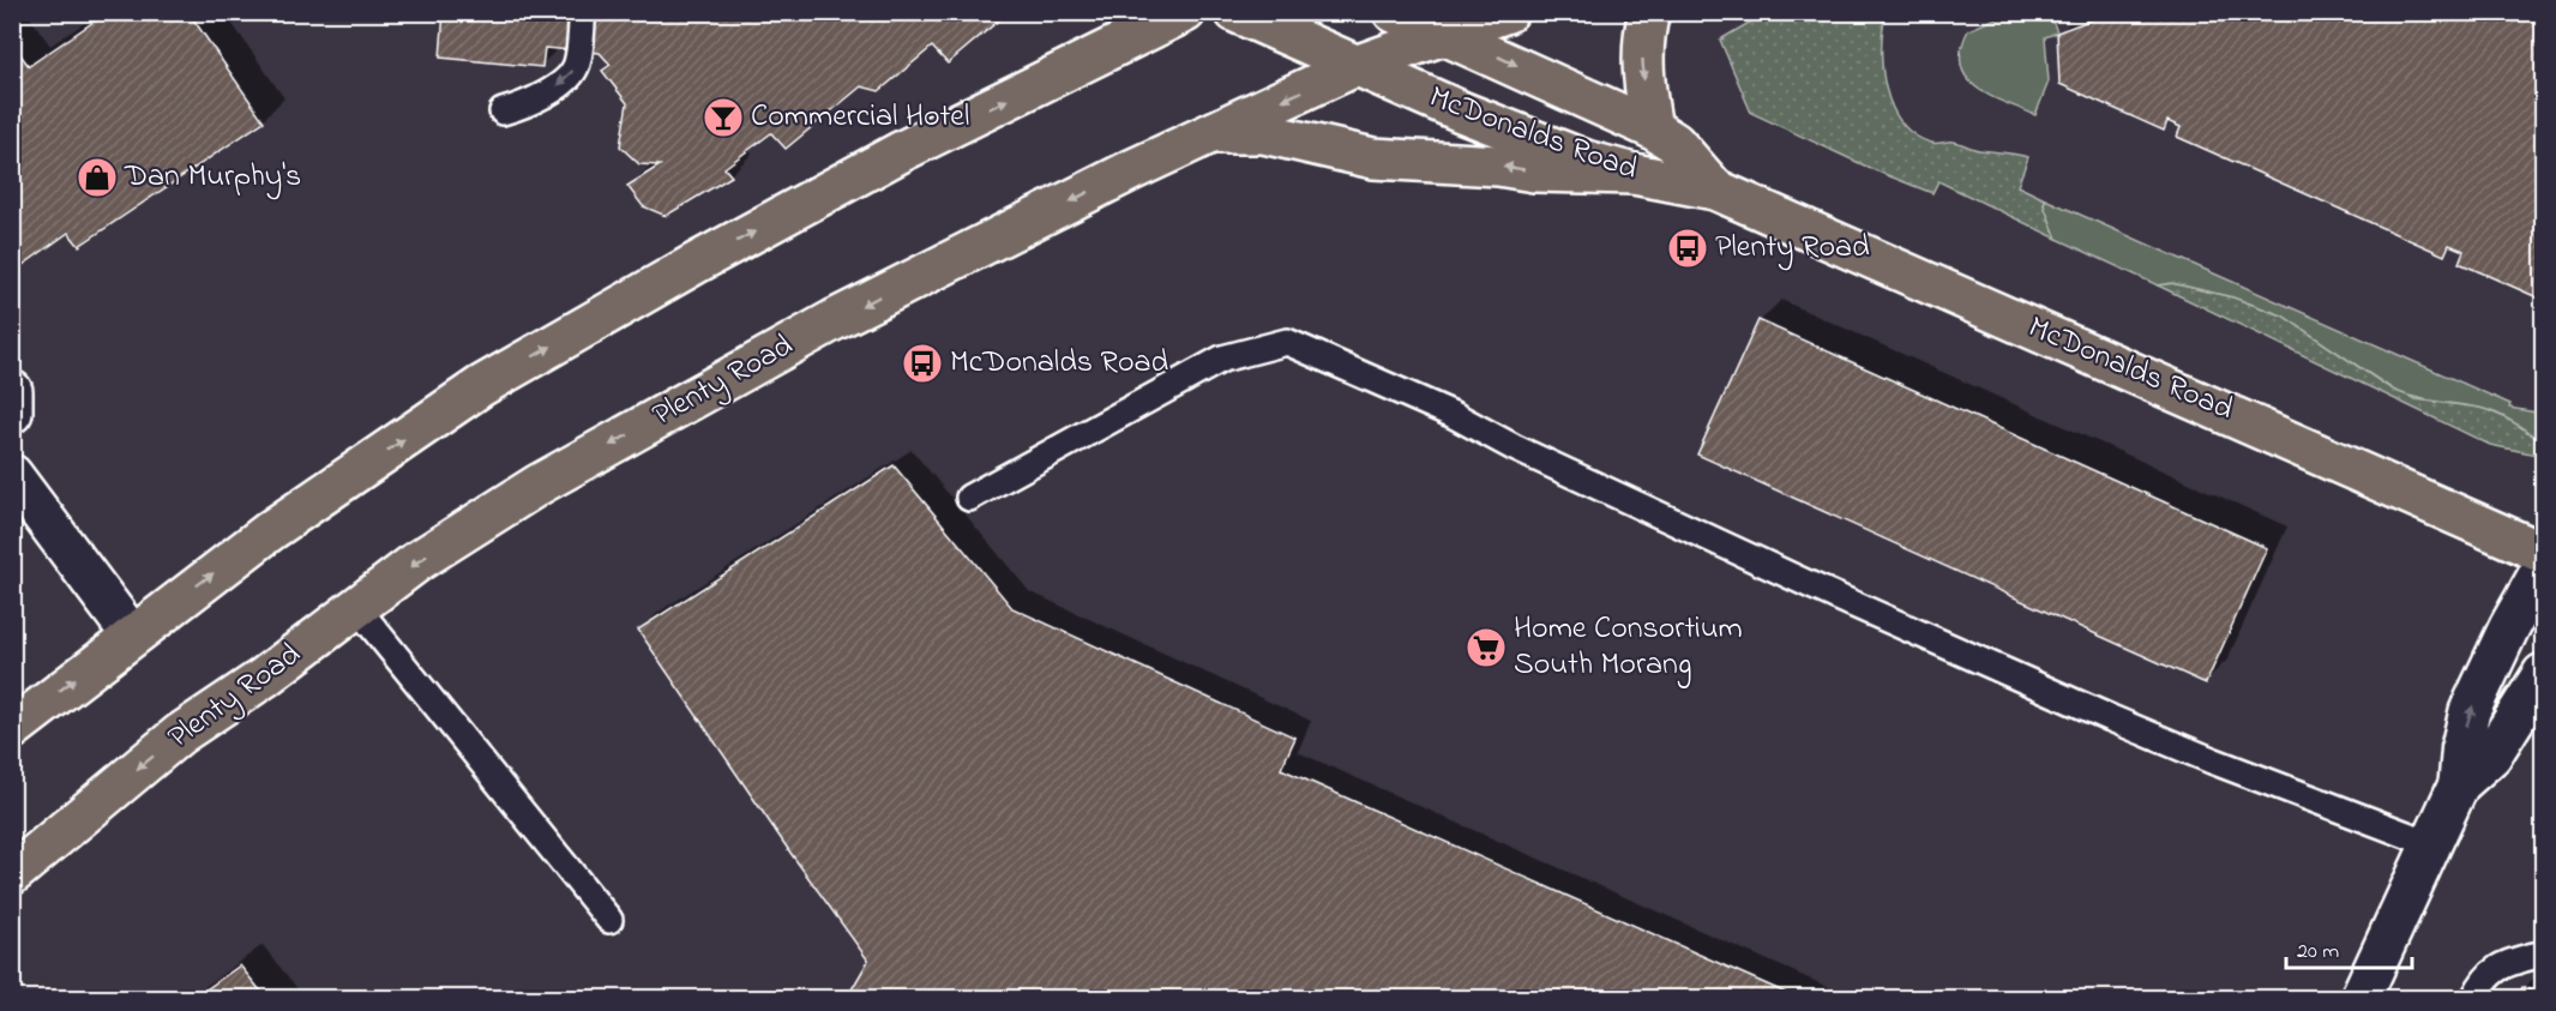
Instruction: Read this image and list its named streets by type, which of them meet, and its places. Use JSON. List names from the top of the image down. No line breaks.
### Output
{"streets":{"main road":["McDonalds Road","Plenty Road"]},"crossings":[["McDonalds Road","Plenty Road"]],"places":{"bar":["Commercial Hotel"],"shop":["Dan Murphy's"],"bus stop":["Plenty Road","McDonalds Road"],"supermarket":["Home Consortium South Morang"]},"scale_bar":"20 m"}
